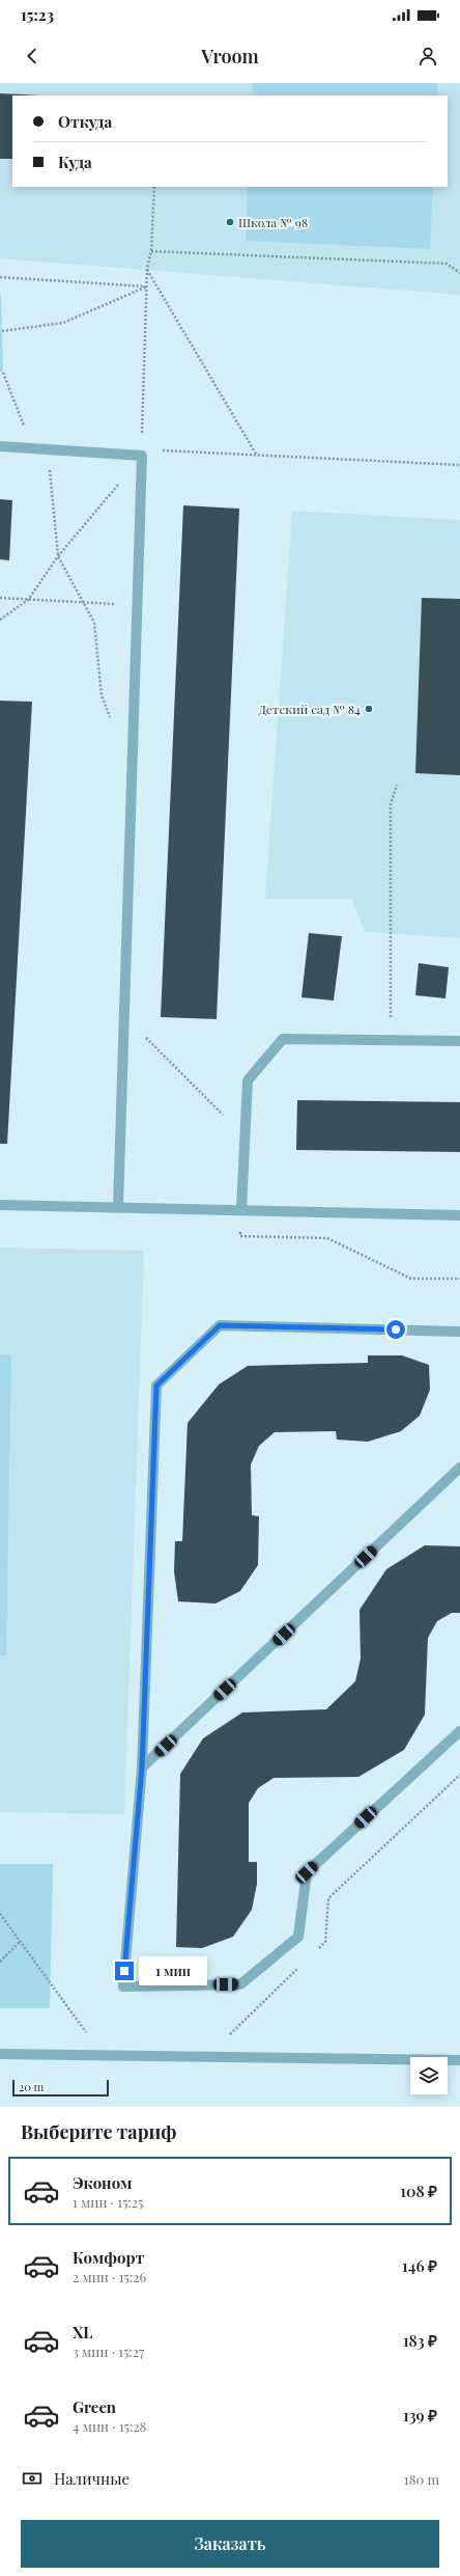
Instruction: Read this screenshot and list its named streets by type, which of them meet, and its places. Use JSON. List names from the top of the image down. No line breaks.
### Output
{"places":["Школа № 98","Детский сад № 84"],"scale_bar":"20 m","page":{"status":"15:23","header":"Vroom","banner":["Откуда","Куда"],"bubble":"1 мин","scale":"20 m","heading":"Выберите тариф","list":[{"name":"Эконом","note":"1 мин · 15:25","value":"108 ₽"},{"name":"Комфорт","note":"2 мин · 15:26","value":"146 ₽"},{"name":"XL","note":"3 мин · 15:27","value":"183 ₽"},{"name":"Green","note":"4 мин · 15:28","value":"139 ₽"}],"pay":["Наличные","180 m"],"buttons":"Заказать"}}
